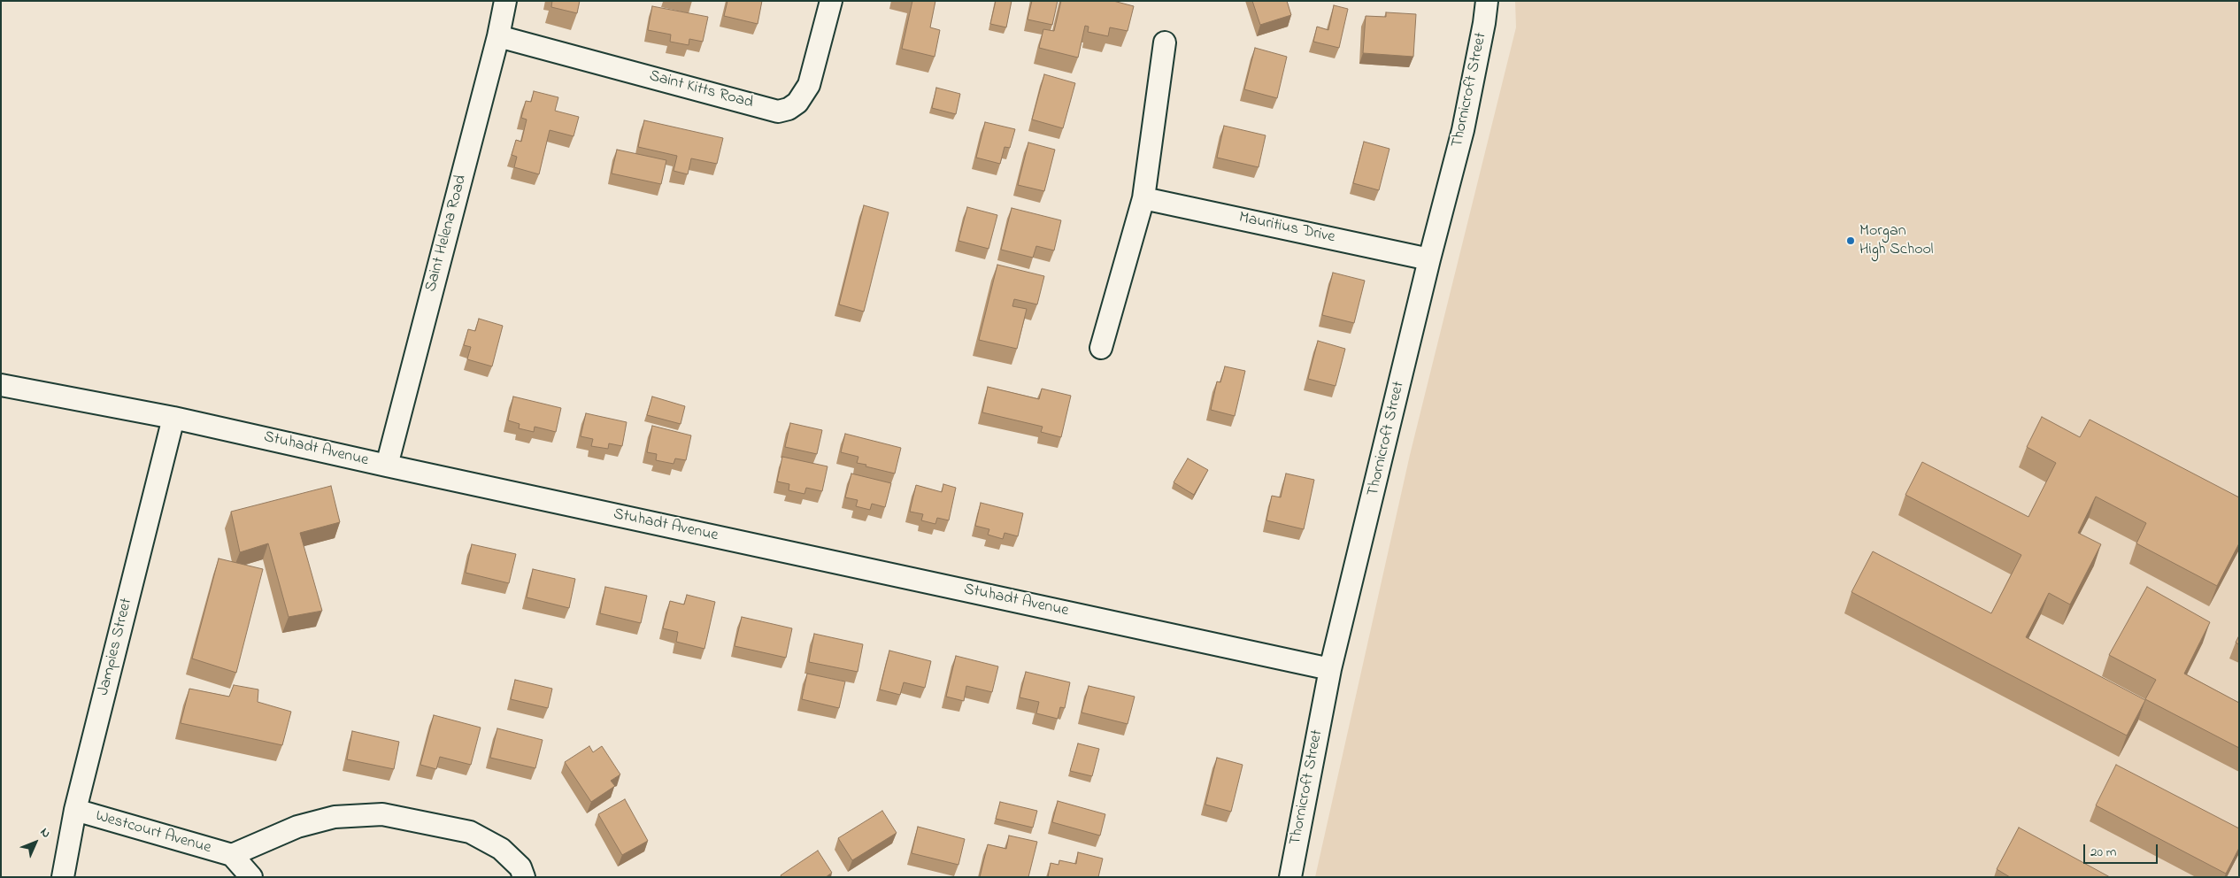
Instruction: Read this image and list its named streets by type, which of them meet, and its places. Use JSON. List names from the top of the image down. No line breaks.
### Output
{"streets":{"street":["Saint Kitts Road","Thornicroft Street","Mauritius Drive","Saint Helena Road","Stuhadt Avenue","Jampies Street","Westcourt Avenue"]},"crossings":[["Saint Kitts Road","Saint Helena Road"],["Thornicroft Street","Mauritius Drive"],["Thornicroft Street","Stuhadt Avenue"],["Saint Helena Road","Stuhadt Avenue"],["Stuhadt Avenue","Jampies Street"],["Jampies Street","Westcourt Avenue"]],"places":["Morgan High School"],"scale_bar":"20 m","north":"top right"}
